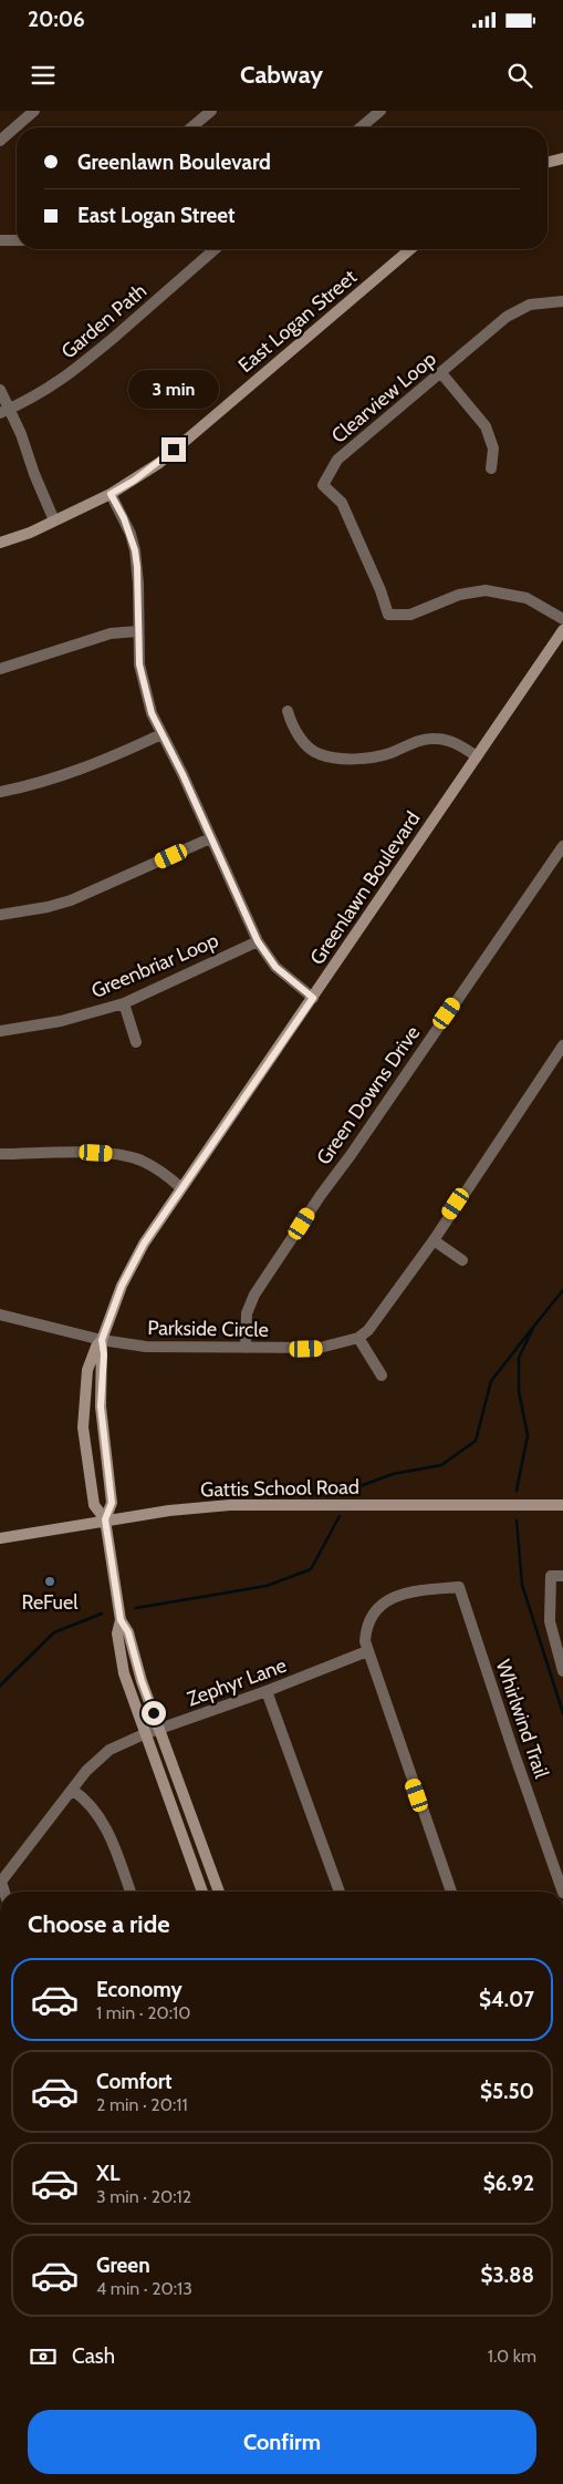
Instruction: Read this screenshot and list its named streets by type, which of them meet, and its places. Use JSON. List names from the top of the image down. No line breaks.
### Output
{"streets":{"street":["Garden Path","East Logan Street","Clearview Loop","Greenlawn Boulevard","Greenbriar Loop","Green Downs Drive","Parkside Circle","Gattis School Road","Zephyr Lane","Whirlwind Trail"]},"crossings":[["Greenlawn Boulevard","Parkside Circle"],["Greenlawn Boulevard","Gattis School Road"],["Greenlawn Boulevard","Zephyr Lane"],["Green Downs Drive","Parkside Circle"],["Zephyr Lane","Whirlwind Trail"]],"places":["ReFuel"],"page":{"status":"20:06","header":"Cabway","banner":["Greenlawn Boulevard","East Logan Street"],"bubble":"3 min","heading":"Choose a ride","list":[{"name":"Economy","note":"1 min · 20:10","value":"$4.07"},{"name":"Comfort","note":"2 min · 20:11","value":"$5.50"},{"name":"XL","note":"3 min · 20:12","value":"$6.92"},{"name":"Green","note":"4 min · 20:13","value":"$3.88"}],"pay":["Cash","1.0 km"],"buttons":"Confirm"}}
